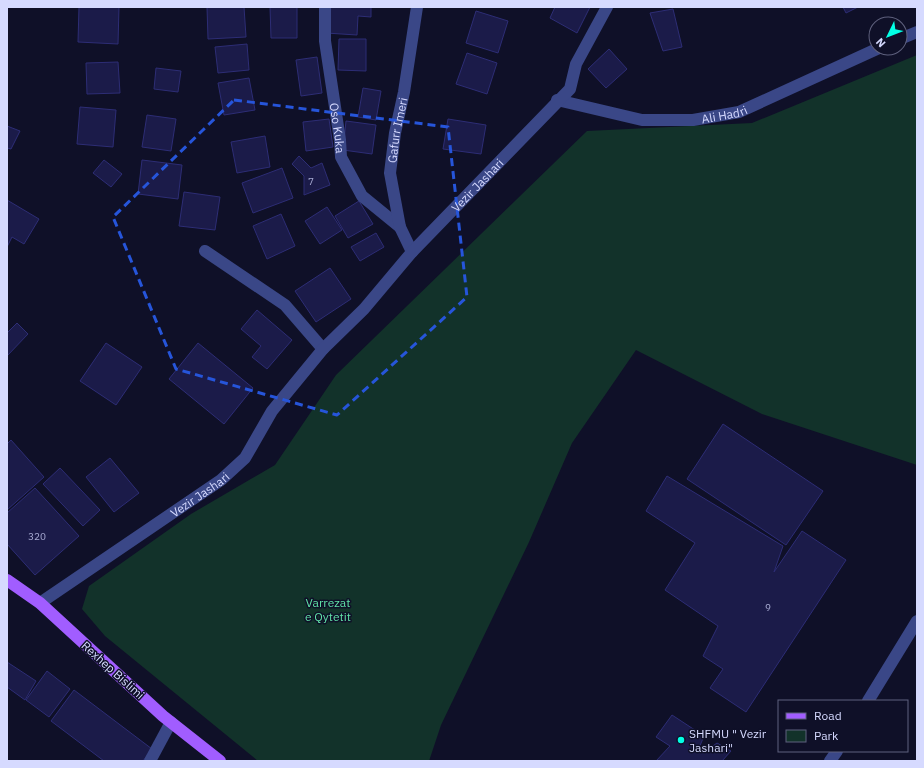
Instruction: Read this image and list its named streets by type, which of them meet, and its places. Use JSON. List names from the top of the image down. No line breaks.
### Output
{"streets":{"main road":["Rexhep Bislimi"],"street":["Ali Hadri","Oso Kuka","Gafurr Imeri","Vezir Jashari"]},"crossings":[["Ali Hadri","Vezir Jashari"],["Oso Kuka","Gafurr Imeri"],["Gafurr Imeri","Vezir Jashari"],["Vezir Jashari","Rexhep Bislimi"]],"parks":["Varrezat e Qytetit"],"places":["SHFMU \" Vezir Jashari\""],"house_numbers":["7","320","9"],"legend":["Road","Park"],"north":"bottom left"}
